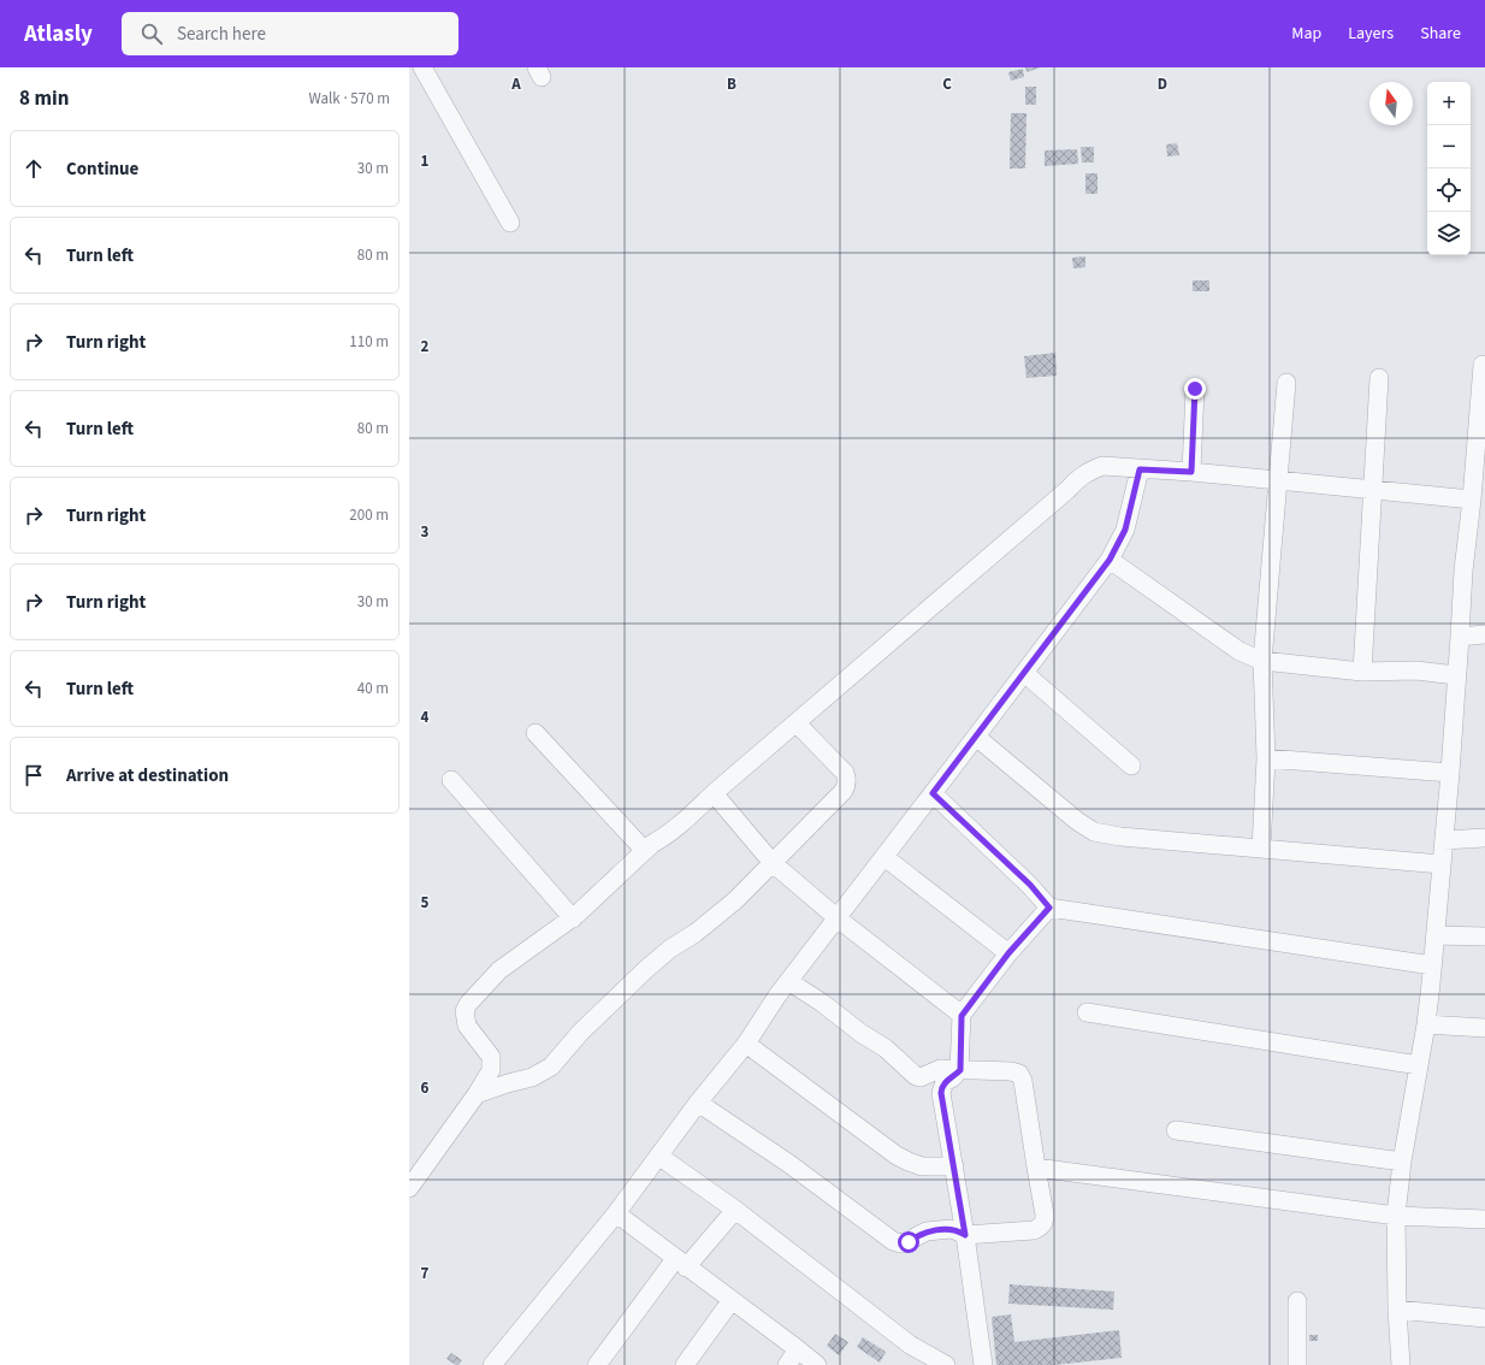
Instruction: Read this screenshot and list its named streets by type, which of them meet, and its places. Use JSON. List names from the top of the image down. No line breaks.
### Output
{"north":"top","page":{"header":"Atlasly","search":"Search here","nav":["Map","Layers","Share"],"heading":["8 min","Walk · 570 m"],"map_buttons":["+","−"],"list":[["Continue","30 m"],["Turn left","80 m"],["Turn right","110 m"],["Turn left","80 m"],["Turn right","200 m"],["Turn right","30 m"],["Turn left","40 m"],"Arrive at destination"]},"grid":{"columns":["A","B","C","D"],"rows":["1","2","3","4","5","6","7"]}}
